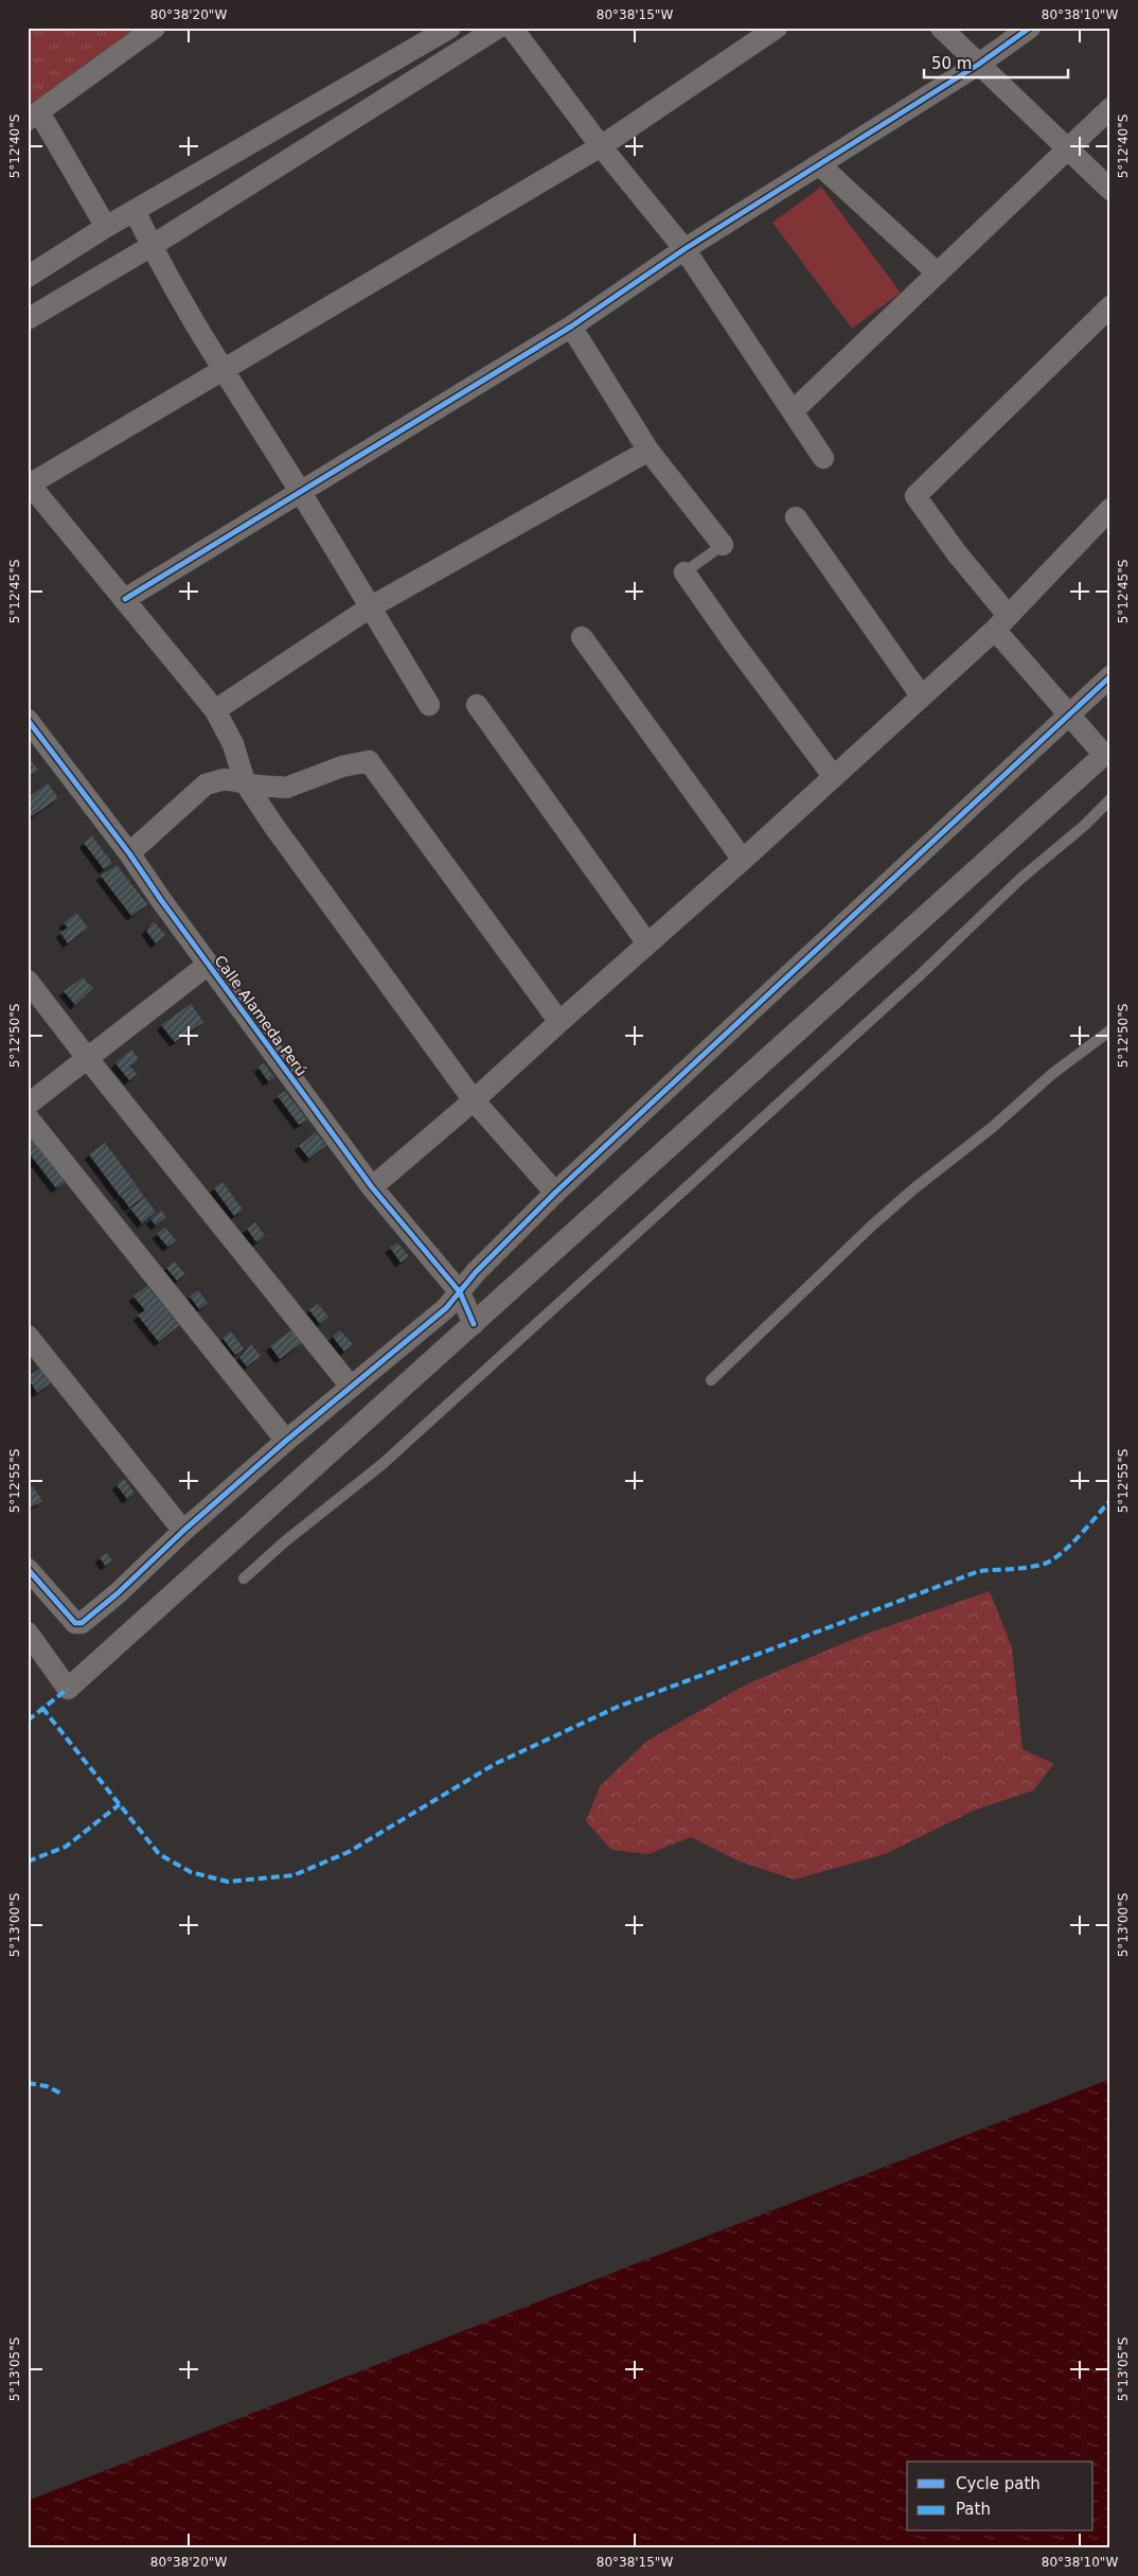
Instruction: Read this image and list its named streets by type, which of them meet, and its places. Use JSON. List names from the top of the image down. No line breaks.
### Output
{"streets":{"street":["Calle Alameda Perú"]},"legend":["Cycle path","Path"],"scale_bar":"50 m","coordinates":["80°38'20\"W","80°38'15\"W","80°38'10\"W","5°12'40\"S","5°12'45\"S","5°12'50\"S","5°12'55\"S","5°13'00\"S","5°13'05\"S"]}
